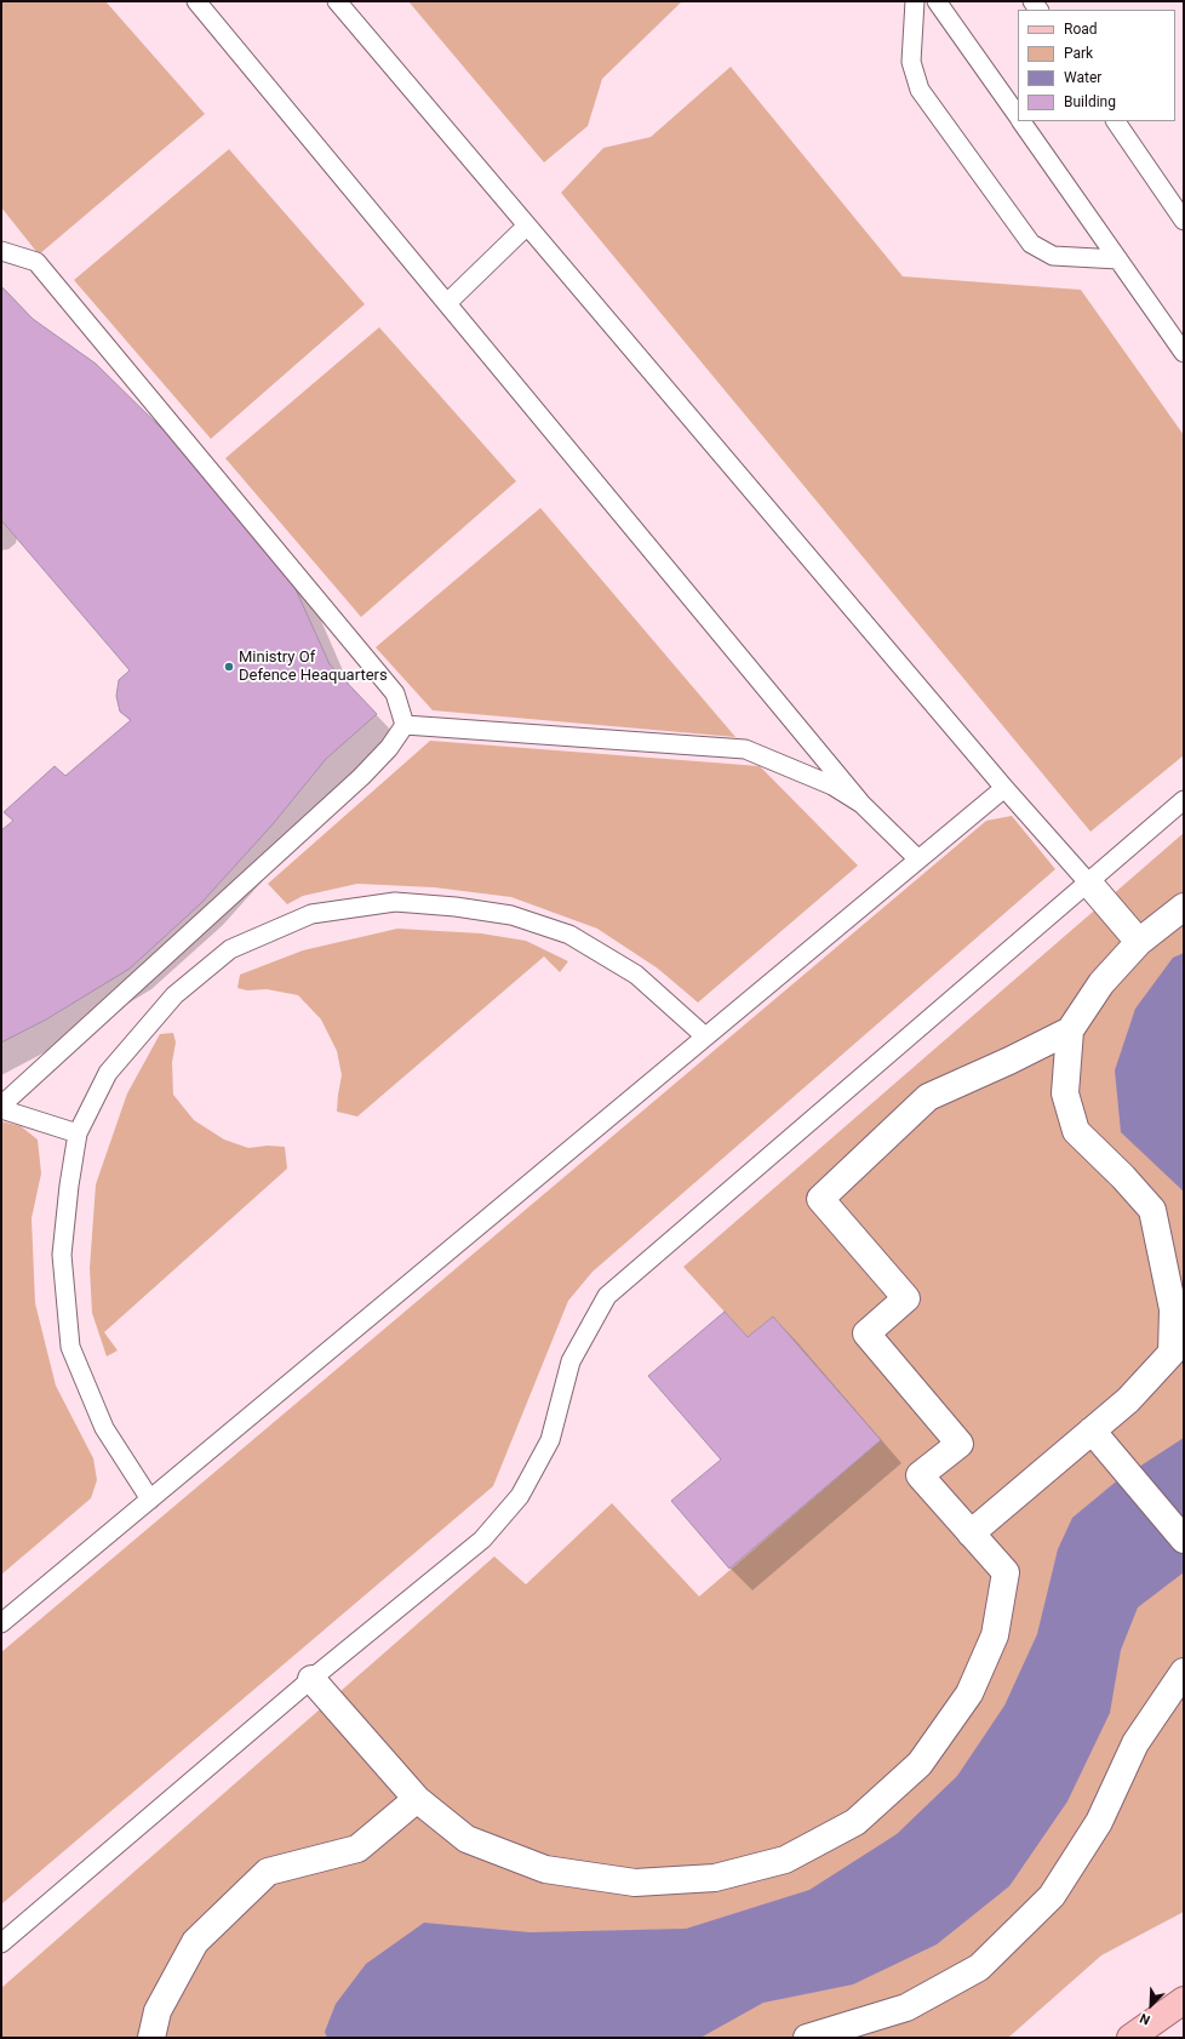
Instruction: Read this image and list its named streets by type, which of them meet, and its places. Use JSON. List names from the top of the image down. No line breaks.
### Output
{"places":["Ministry Of Defence Heaquarters"],"legend":["Road","Park","Water","Building"],"north":"bottom left"}
